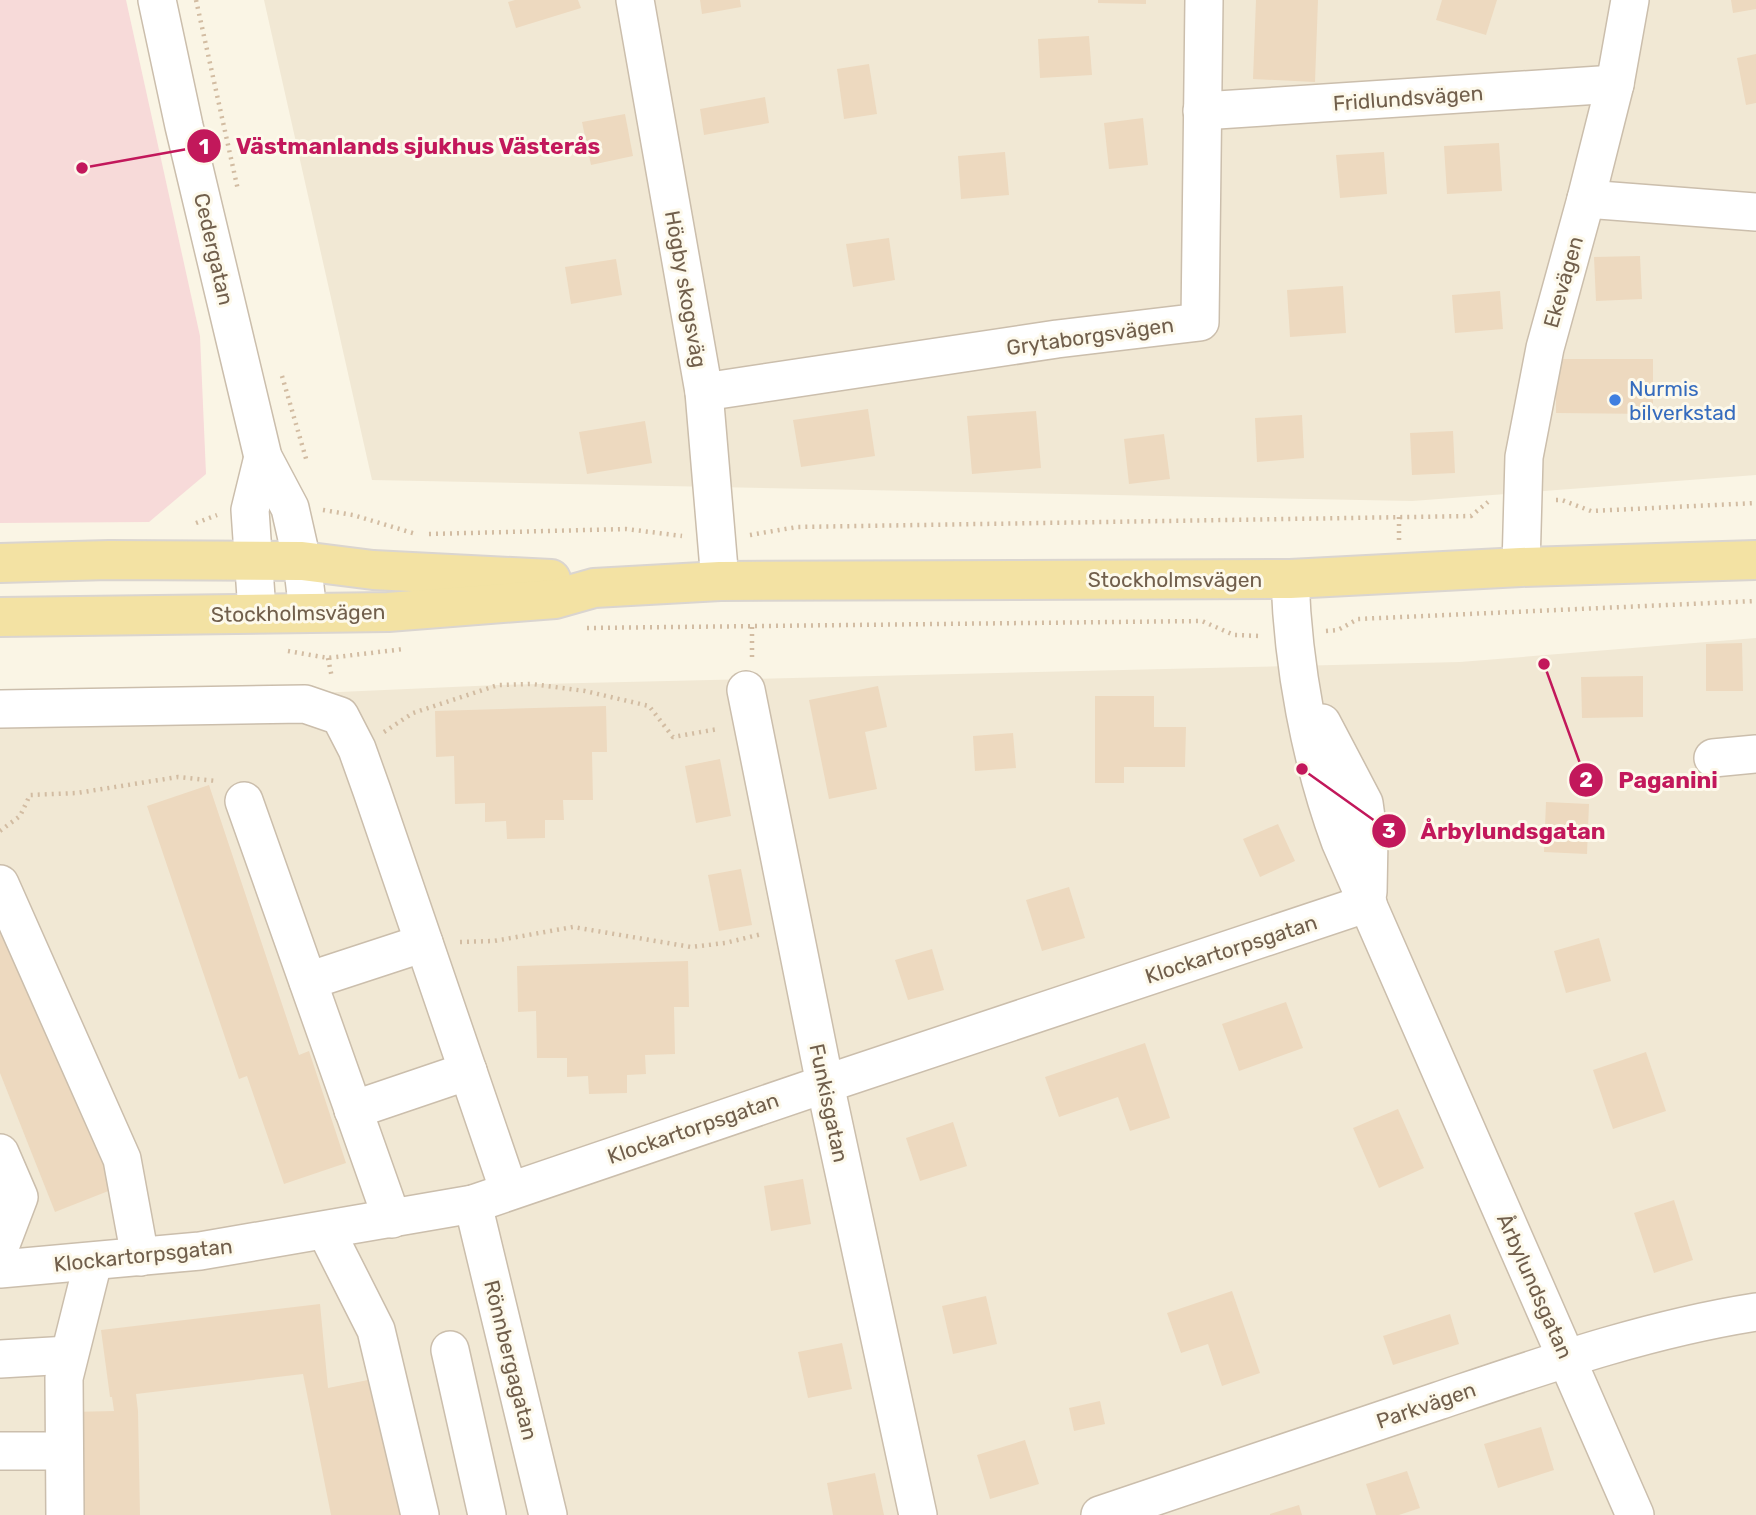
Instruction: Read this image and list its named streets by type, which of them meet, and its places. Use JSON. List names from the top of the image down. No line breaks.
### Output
{"streets":{"main road":["Stockholmsvägen"],"street":["Fridlundsvägen","Cedergatan","Ekevägen","Högby skogsväg","Grytaborgsvägen","Klockartorpsgatan","Funkisgatan","Årbylundsgatan","Rönnbergagatan","Parkvägen"]},"crossings":[["Fridlundsvägen","Ekevägen"],["Fridlundsvägen","Grytaborgsvägen"],["Cedergatan","Stockholmsvägen"],["Ekevägen","Stockholmsvägen"],["Högby skogsväg","Grytaborgsvägen"],["Högby skogsväg","Stockholmsvägen"],["Stockholmsvägen","Årbylundsgatan"],["Klockartorpsgatan","Funkisgatan"],["Klockartorpsgatan","Årbylundsgatan"],["Klockartorpsgatan","Rönnbergagatan"],["Årbylundsgatan","Parkvägen"]],"places":["Västmanlands sjukhus Västerås","Nurmis bilverkstad","Paganini","Årbylundsgatan"]}
